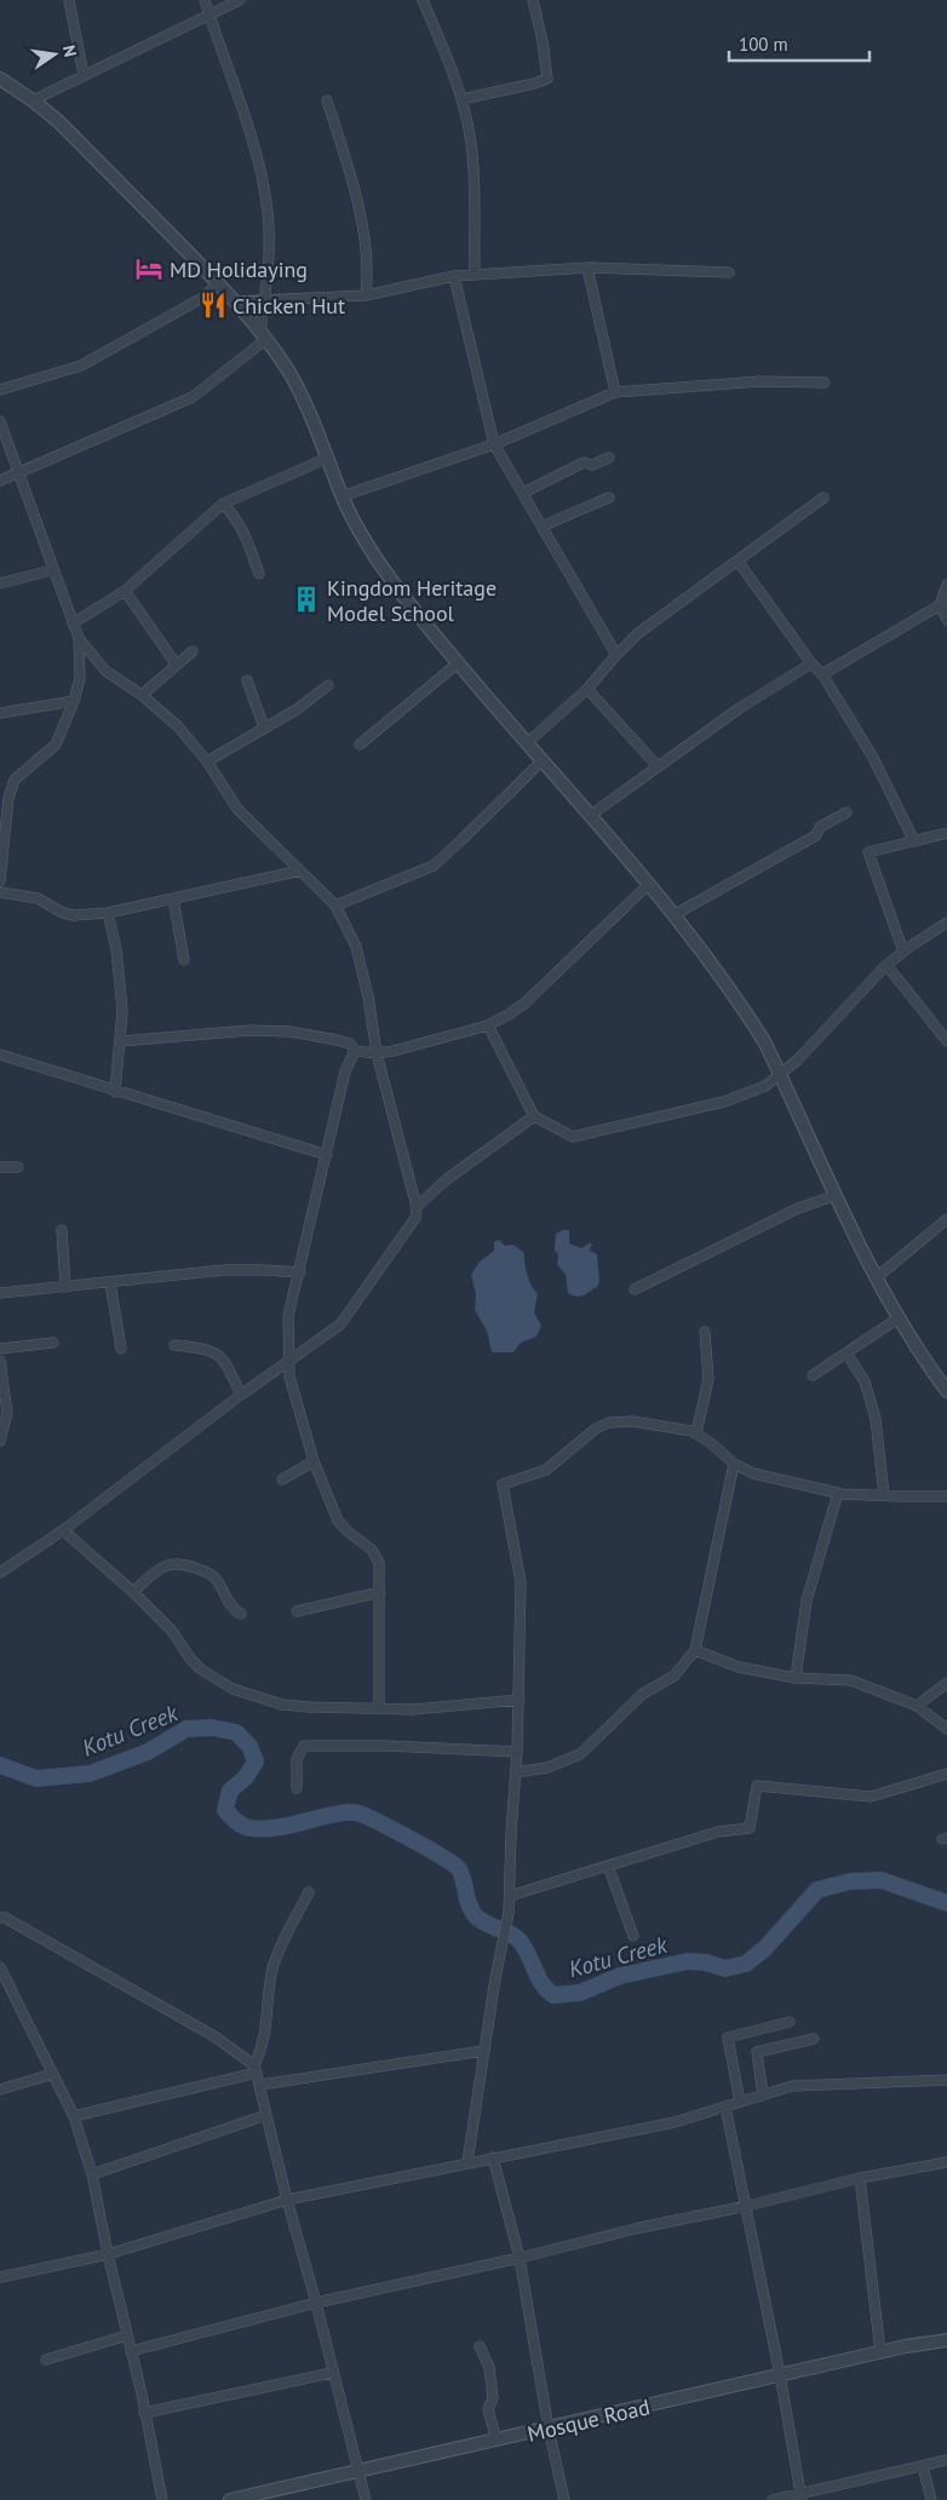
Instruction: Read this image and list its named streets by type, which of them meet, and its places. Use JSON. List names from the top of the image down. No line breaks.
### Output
{"streets":{"street":["Mosque Road"]},"water":["Kotu Creek"],"places":{"hotel":["MD Holidaying"],"restaurant":["Chicken Hut"],"building":["Kingdom Heritage Model School"]},"scale_bar":"100 m","north":"right"}
